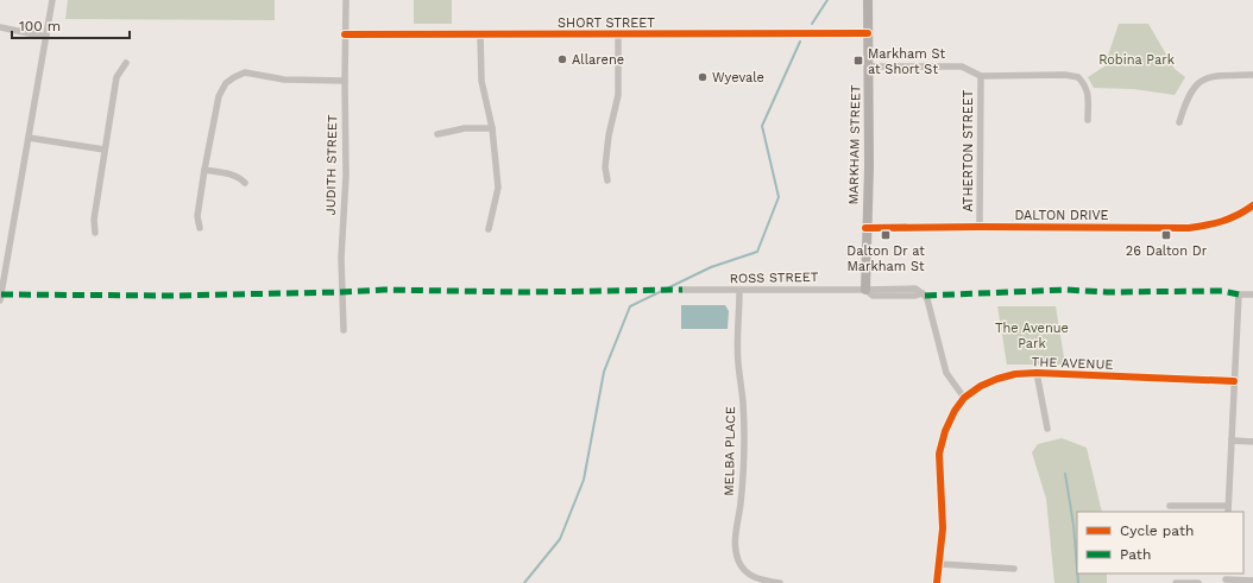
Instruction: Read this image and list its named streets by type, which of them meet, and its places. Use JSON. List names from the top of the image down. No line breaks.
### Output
{"streets":{"street":["SHORT STREET","MARKHAM STREET","ATHERTON STREET","JUDITH STREET","DALTON DRIVE","ROSS STREET","THE AVENUE","MELBA PLACE"]},"crossings":[["SHORT STREET","MARKHAM STREET"],["SHORT STREET","JUDITH STREET"],["MARKHAM STREET","DALTON DRIVE"],["MARKHAM STREET","ROSS STREET"],["ATHERTON STREET","DALTON DRIVE"],["ROSS STREET","THE AVENUE"],["ROSS STREET","MELBA PLACE"]],"parks":["Robina Park","The Avenue Park"],"places":{"other":["Allarene","Wyevale"],"transit":["Markham St at Short St","Dalton Dr at Markham St","26 Dalton Dr"]},"legend":["Cycle path","Path"],"scale_bar":"100 m"}
